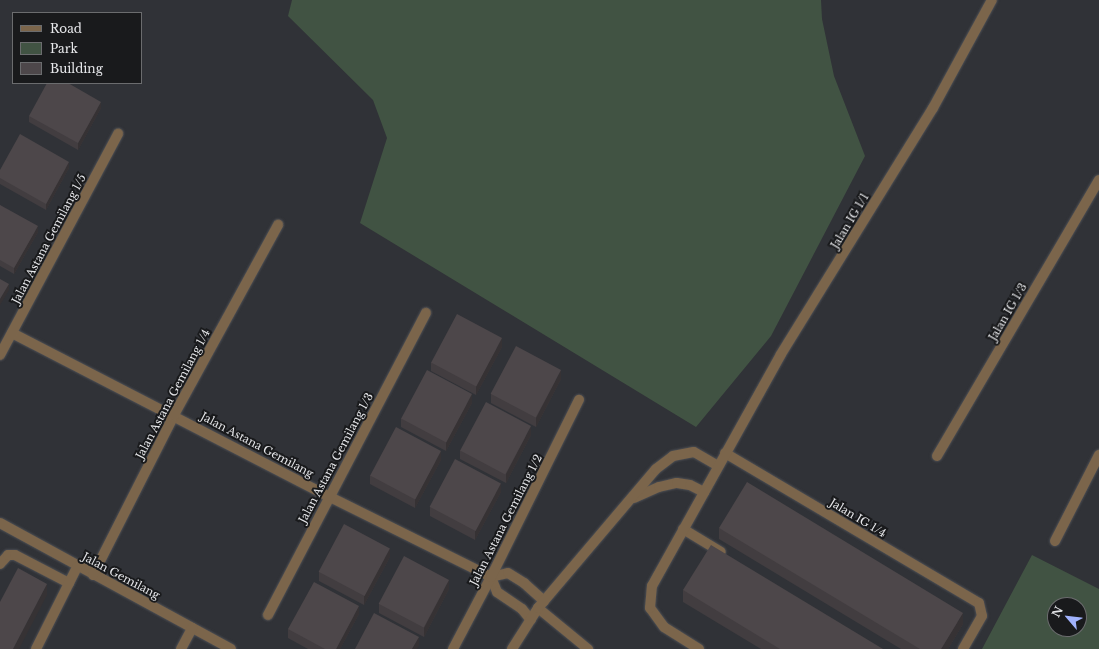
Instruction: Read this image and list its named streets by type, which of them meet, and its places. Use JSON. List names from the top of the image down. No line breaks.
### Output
{"streets":{"street":["Jalan IG 1/1","Jalan Astana Gemilang 1/5","Jalan IG 1/3","Jalan Astana Gemilang 1/4","Jalan Astana Gemilang","Jalan Astana Gemilang 1/3","Jalan IG 1/4","Jalan Astana Gemilang 1/2","Jalan Gemilang"]},"crossings":[["Jalan IG 1/1","Jalan IG 1/4"],["Jalan Astana Gemilang 1/5","Jalan Astana Gemilang"],["Jalan Astana Gemilang 1/4","Jalan Astana Gemilang"],["Jalan Astana Gemilang 1/4","Jalan Gemilang"],["Jalan Astana Gemilang","Jalan Astana Gemilang 1/3"],["Jalan Astana Gemilang","Jalan Astana Gemilang 1/2"]],"legend":["Road","Park","Building"],"north":"top left"}
